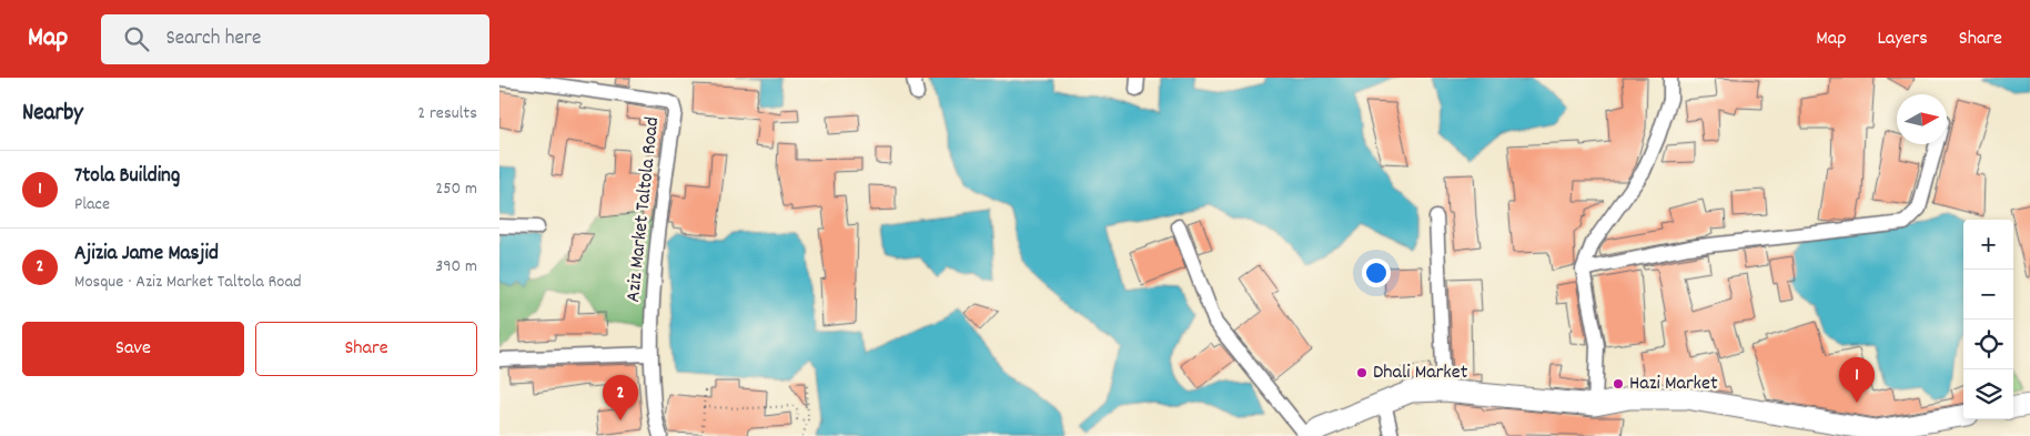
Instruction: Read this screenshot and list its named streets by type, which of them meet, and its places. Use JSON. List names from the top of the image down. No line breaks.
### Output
{"streets":{"street":["Aziz Market Taltola Road"]},"places":["Dhali Market","Hazi Market"],"north":"right","page":{"header":"Map","search":"Search here","nav":["Map","Layers","Share"],"heading":["Nearby","2 results"],"list":[{"mark":"1","name":"7tola Building","note":"Place","value":"250 m"},{"mark":"2","name":"Ajizia Jame Masjid","note":"Mosque · Aziz Market Taltola Road","value":"390 m"}],"map_buttons":["+","−"],"buttons":["Save","Share"],"pins":["1","2"]}}
